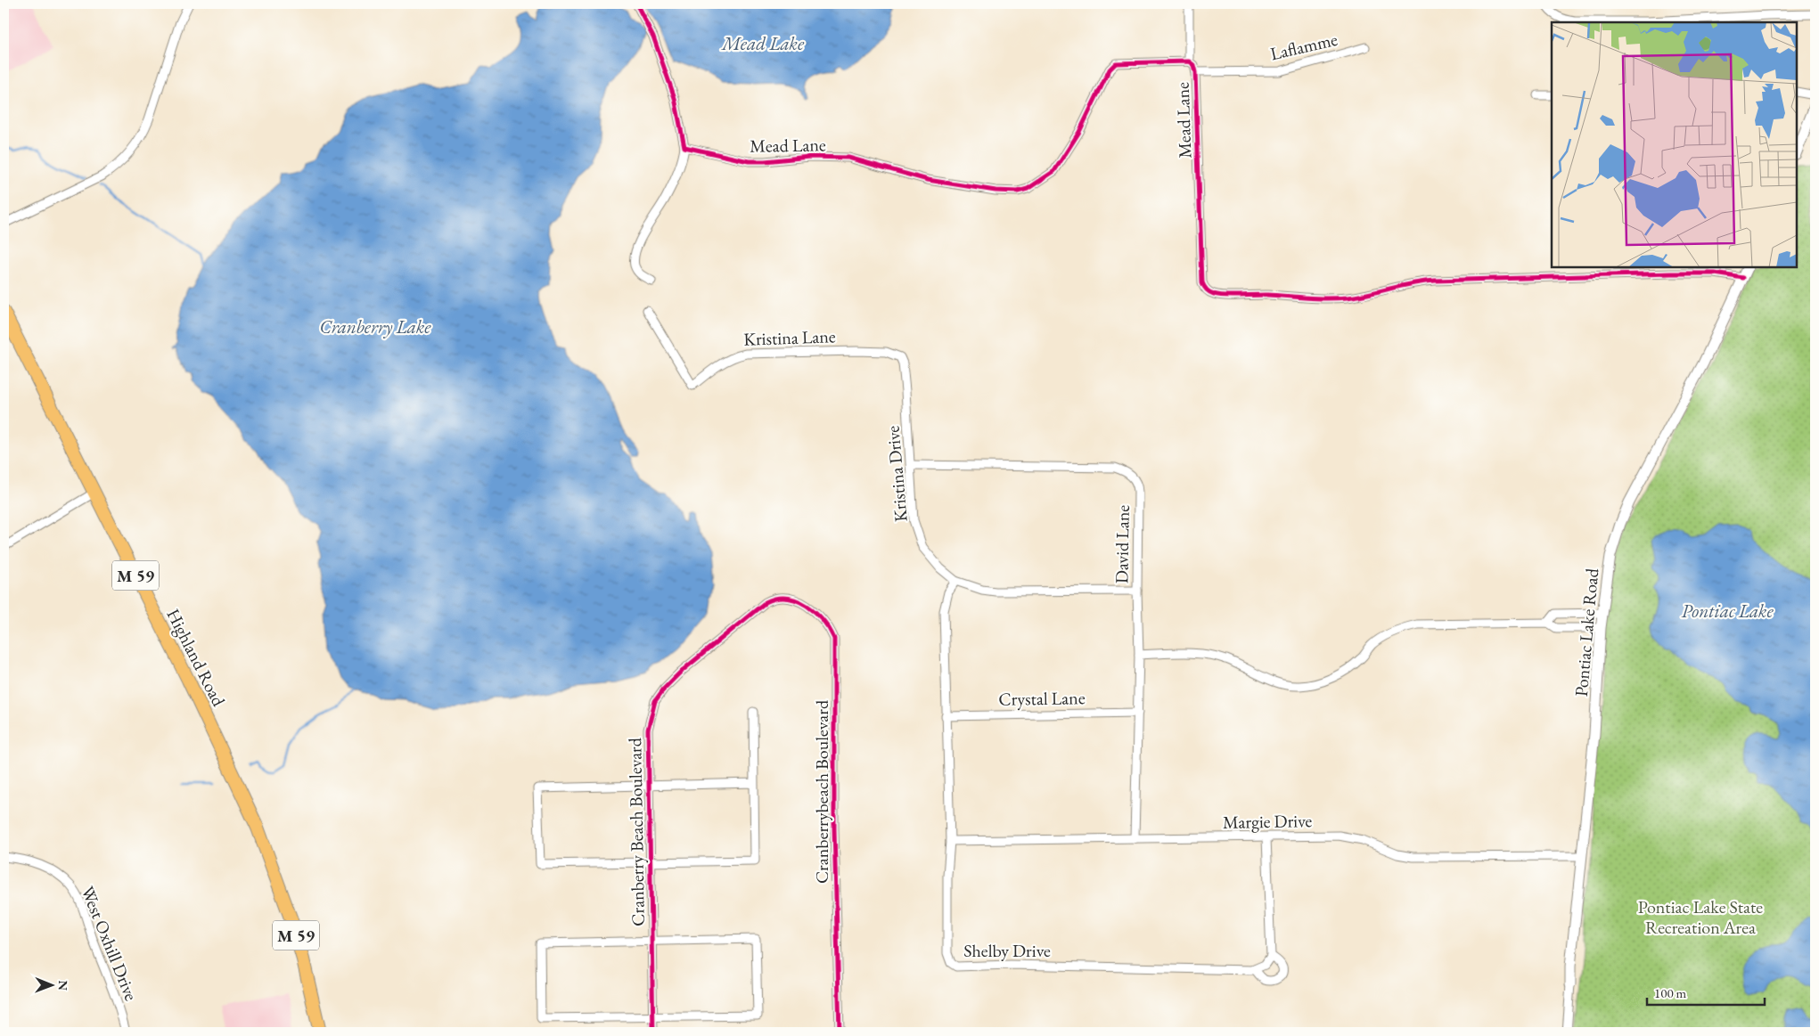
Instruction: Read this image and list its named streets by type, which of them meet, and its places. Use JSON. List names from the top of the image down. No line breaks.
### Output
{"streets":{"highway":["M 59","Highland Road"],"street":["Laflamme","Mead Lane","Kristina Lane","Kristina Drive","David Lane","Pontiac Lake Road","Crystal Lane","Cranberrybeach Boulevard","Margie Drive","Cranberry Beach Boulevard","West Oxhill Drive","Shelby Drive"]},"crossings":[["Laflamme","Mead Lane"],["Mead Lane","Pontiac Lake Road"],["Kristina Lane","Kristina Drive"],["Kristina Drive","David Lane"],["Kristina Drive","Shelby Drive"],["David Lane","Crystal Lane"],["David Lane","Margie Drive"],["Pontiac Lake Road","Margie Drive"],["Crystal Lane","Shelby Drive"],["Cranberrybeach Boulevard","Cranberry Beach Boulevard"],["Margie Drive","Shelby Drive"]],"water":["Mead Lake","Cranberry Lake","Pontiac Lake"],"parks":["Pontiac Lake State Recreation Area"],"scale_bar":"100 m","north":"right"}
